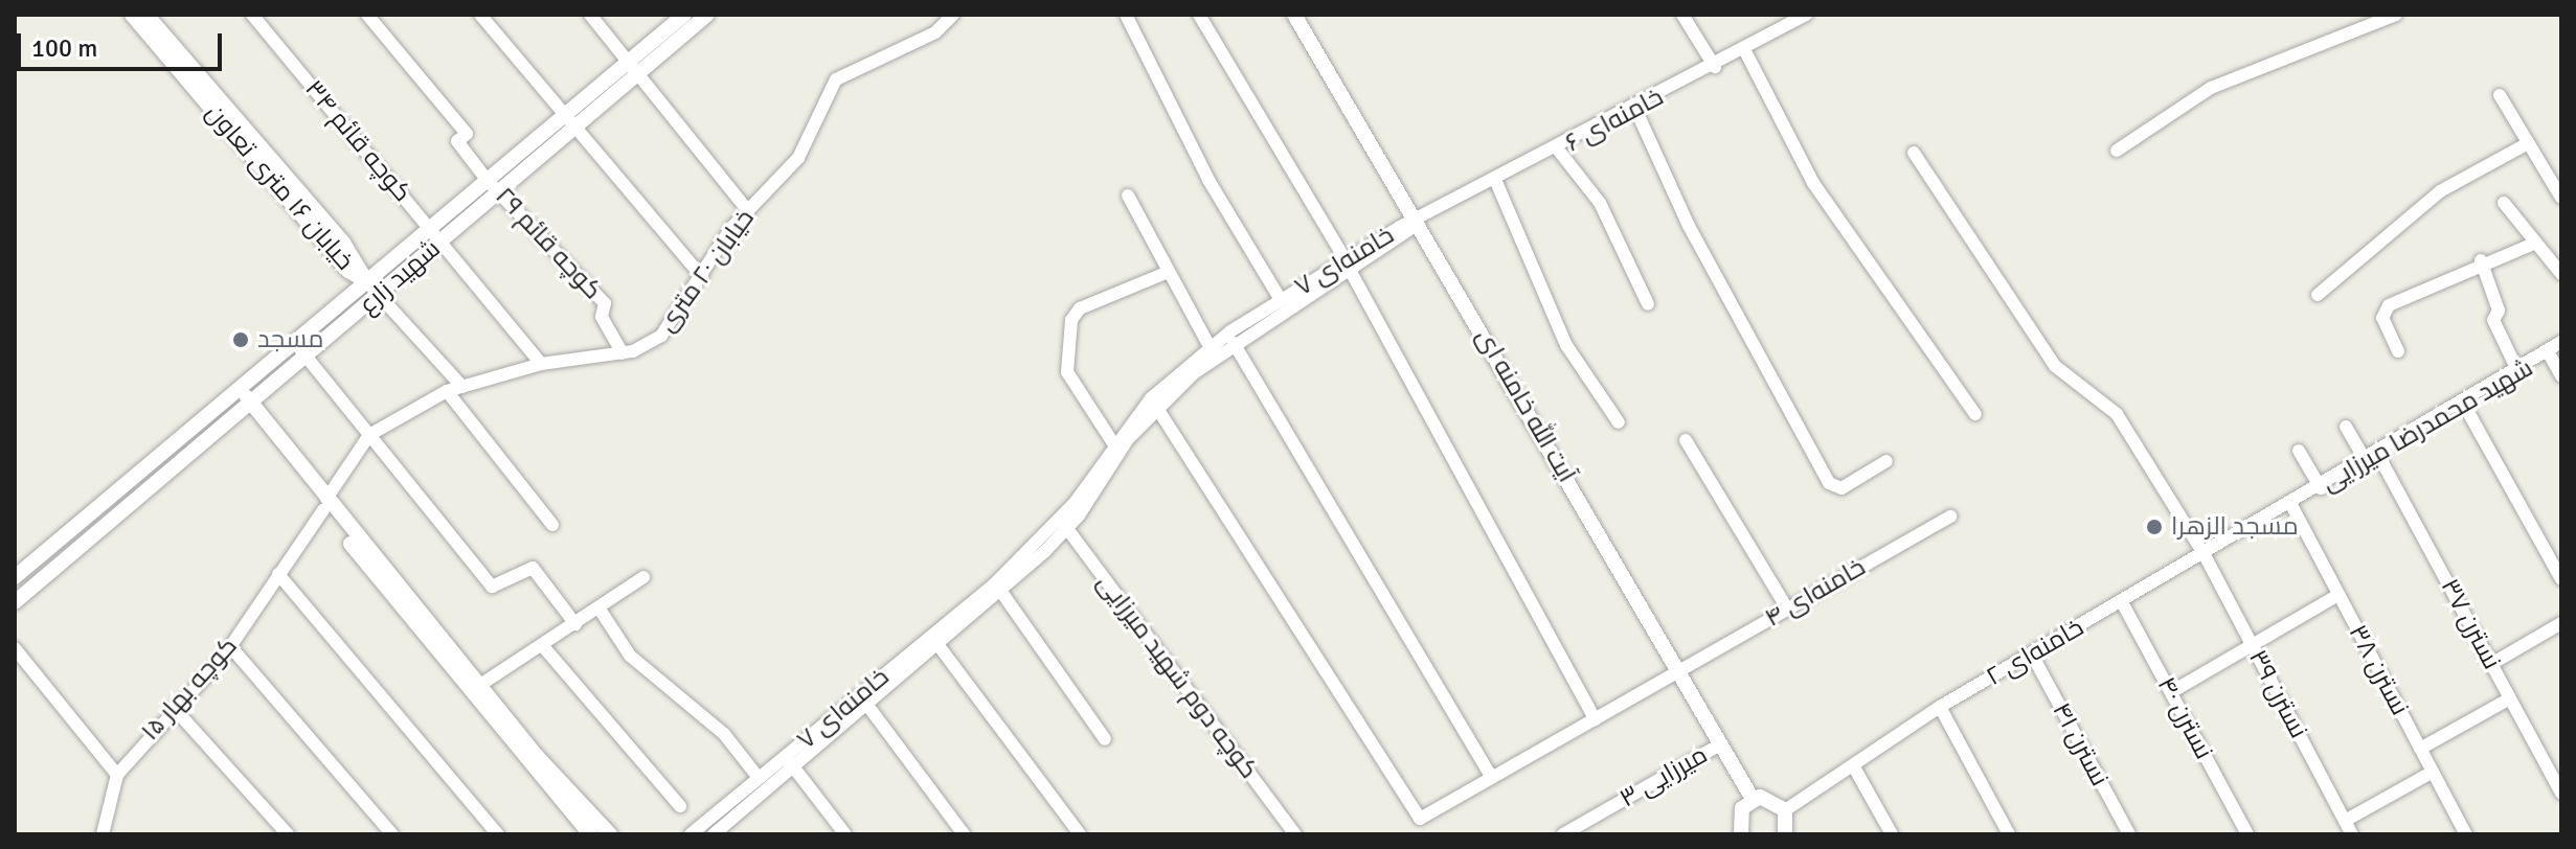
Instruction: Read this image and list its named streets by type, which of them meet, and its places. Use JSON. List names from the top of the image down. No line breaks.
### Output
{"streets":{"street":["خامنه‌ای ۶","کوچه قائم ۳۴","خیابان ۱۶ متری تعاون","کوچه قائم ۲۹","خامنه‌ای ۷","خیابان ۲۰ متری","شهید زارع","آیت الله خامنه ای","شهید محمدرضا میرزایی","خامنه‌ای ۴","نسترن ۳۷","خامنه‌ای ۲","نسترن ۳۸","کوچه دوم شهید میرزایی","کوچه بهار ۱۵","نسترن ۳۹","نسترن ۴۰","نسترن ۴۱","میرزایی ۳"]},"crossings":[["خامنه‌ای ۶","خامنه‌ای ۷"],["خامنه‌ای ۶","آیت الله خامنه ای"],["کوچه قائم ۳۴","خیابان ۲۰ متری"],["کوچه قائم ۳۴","شهید زارع"],["خیابان ۱۶ متری تعاون","شهید زارع"],["کوچه قائم ۲۹","خیابان ۲۰ متری"],["کوچه قائم ۲۹","شهید زارع"],["خامنه‌ای ۷","آیت الله خامنه ای"],["خامنه‌ای ۷","خامنه‌ای ۴"],["خامنه‌ای ۷","کوچه دوم شهید میرزایی"],["خیابان ۲۰ متری","کوچه بهار ۱۵"],["آیت الله خامنه ای","خامنه‌ای ۴"],["آیت الله خامنه ای","میرزایی ۳"],["شهید محمدرضا میرزایی","نسترن ۳۷"],["شهید محمدرضا میرزایی","خامنه‌ای ۲"],["شهید محمدرضا میرزایی","نسترن ۳۸"],["خامنه‌ای ۲","نسترن ۳۸"],["خامنه‌ای ۲","نسترن ۳۹"],["خامنه‌ای ۲","نسترن ۴۰"],["خامنه‌ای ۲","نسترن ۴۱"]],"places":["مسجد","مسجد الزهرا"],"scale_bar":"100 m"}
